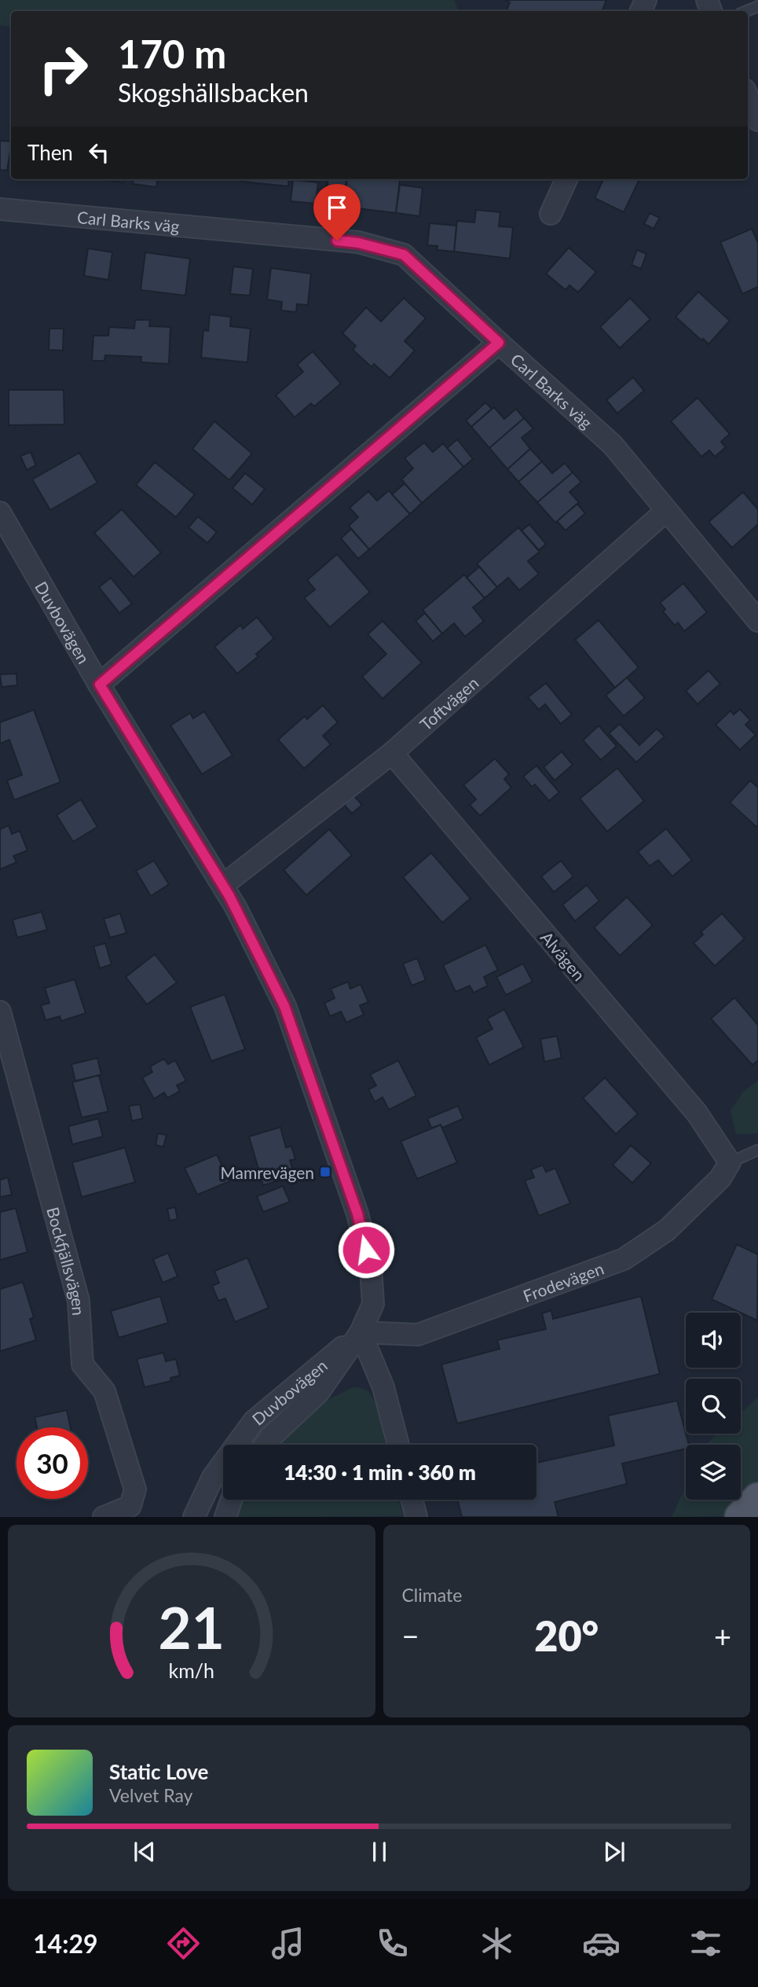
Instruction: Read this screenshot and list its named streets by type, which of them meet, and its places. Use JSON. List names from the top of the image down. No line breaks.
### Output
{"streets":{"street":["Carl Barks väg","Duvbovägen","Toftvägen","Alvägen","Bockfjällsvägen","Frodevägen"]},"crossings":[["Carl Barks väg","Toftvägen"],["Duvbovägen","Toftvägen"],["Duvbovägen","Frodevägen"],["Toftvägen","Alvägen"],["Alvägen","Frodevägen"]],"places":{"transit":["Mamrevägen"]},"page":{"turn":["170 m","Skogshällsbacken"],"then":"Then","limit":"30","trip":"14:30 · 1 min · 360 m","tile":"Climate","heat":["−","20°","+"],"song":["Static Love","Velvet Ray"],"tabs":"14:29","gauge":["21","km/h"]}}
